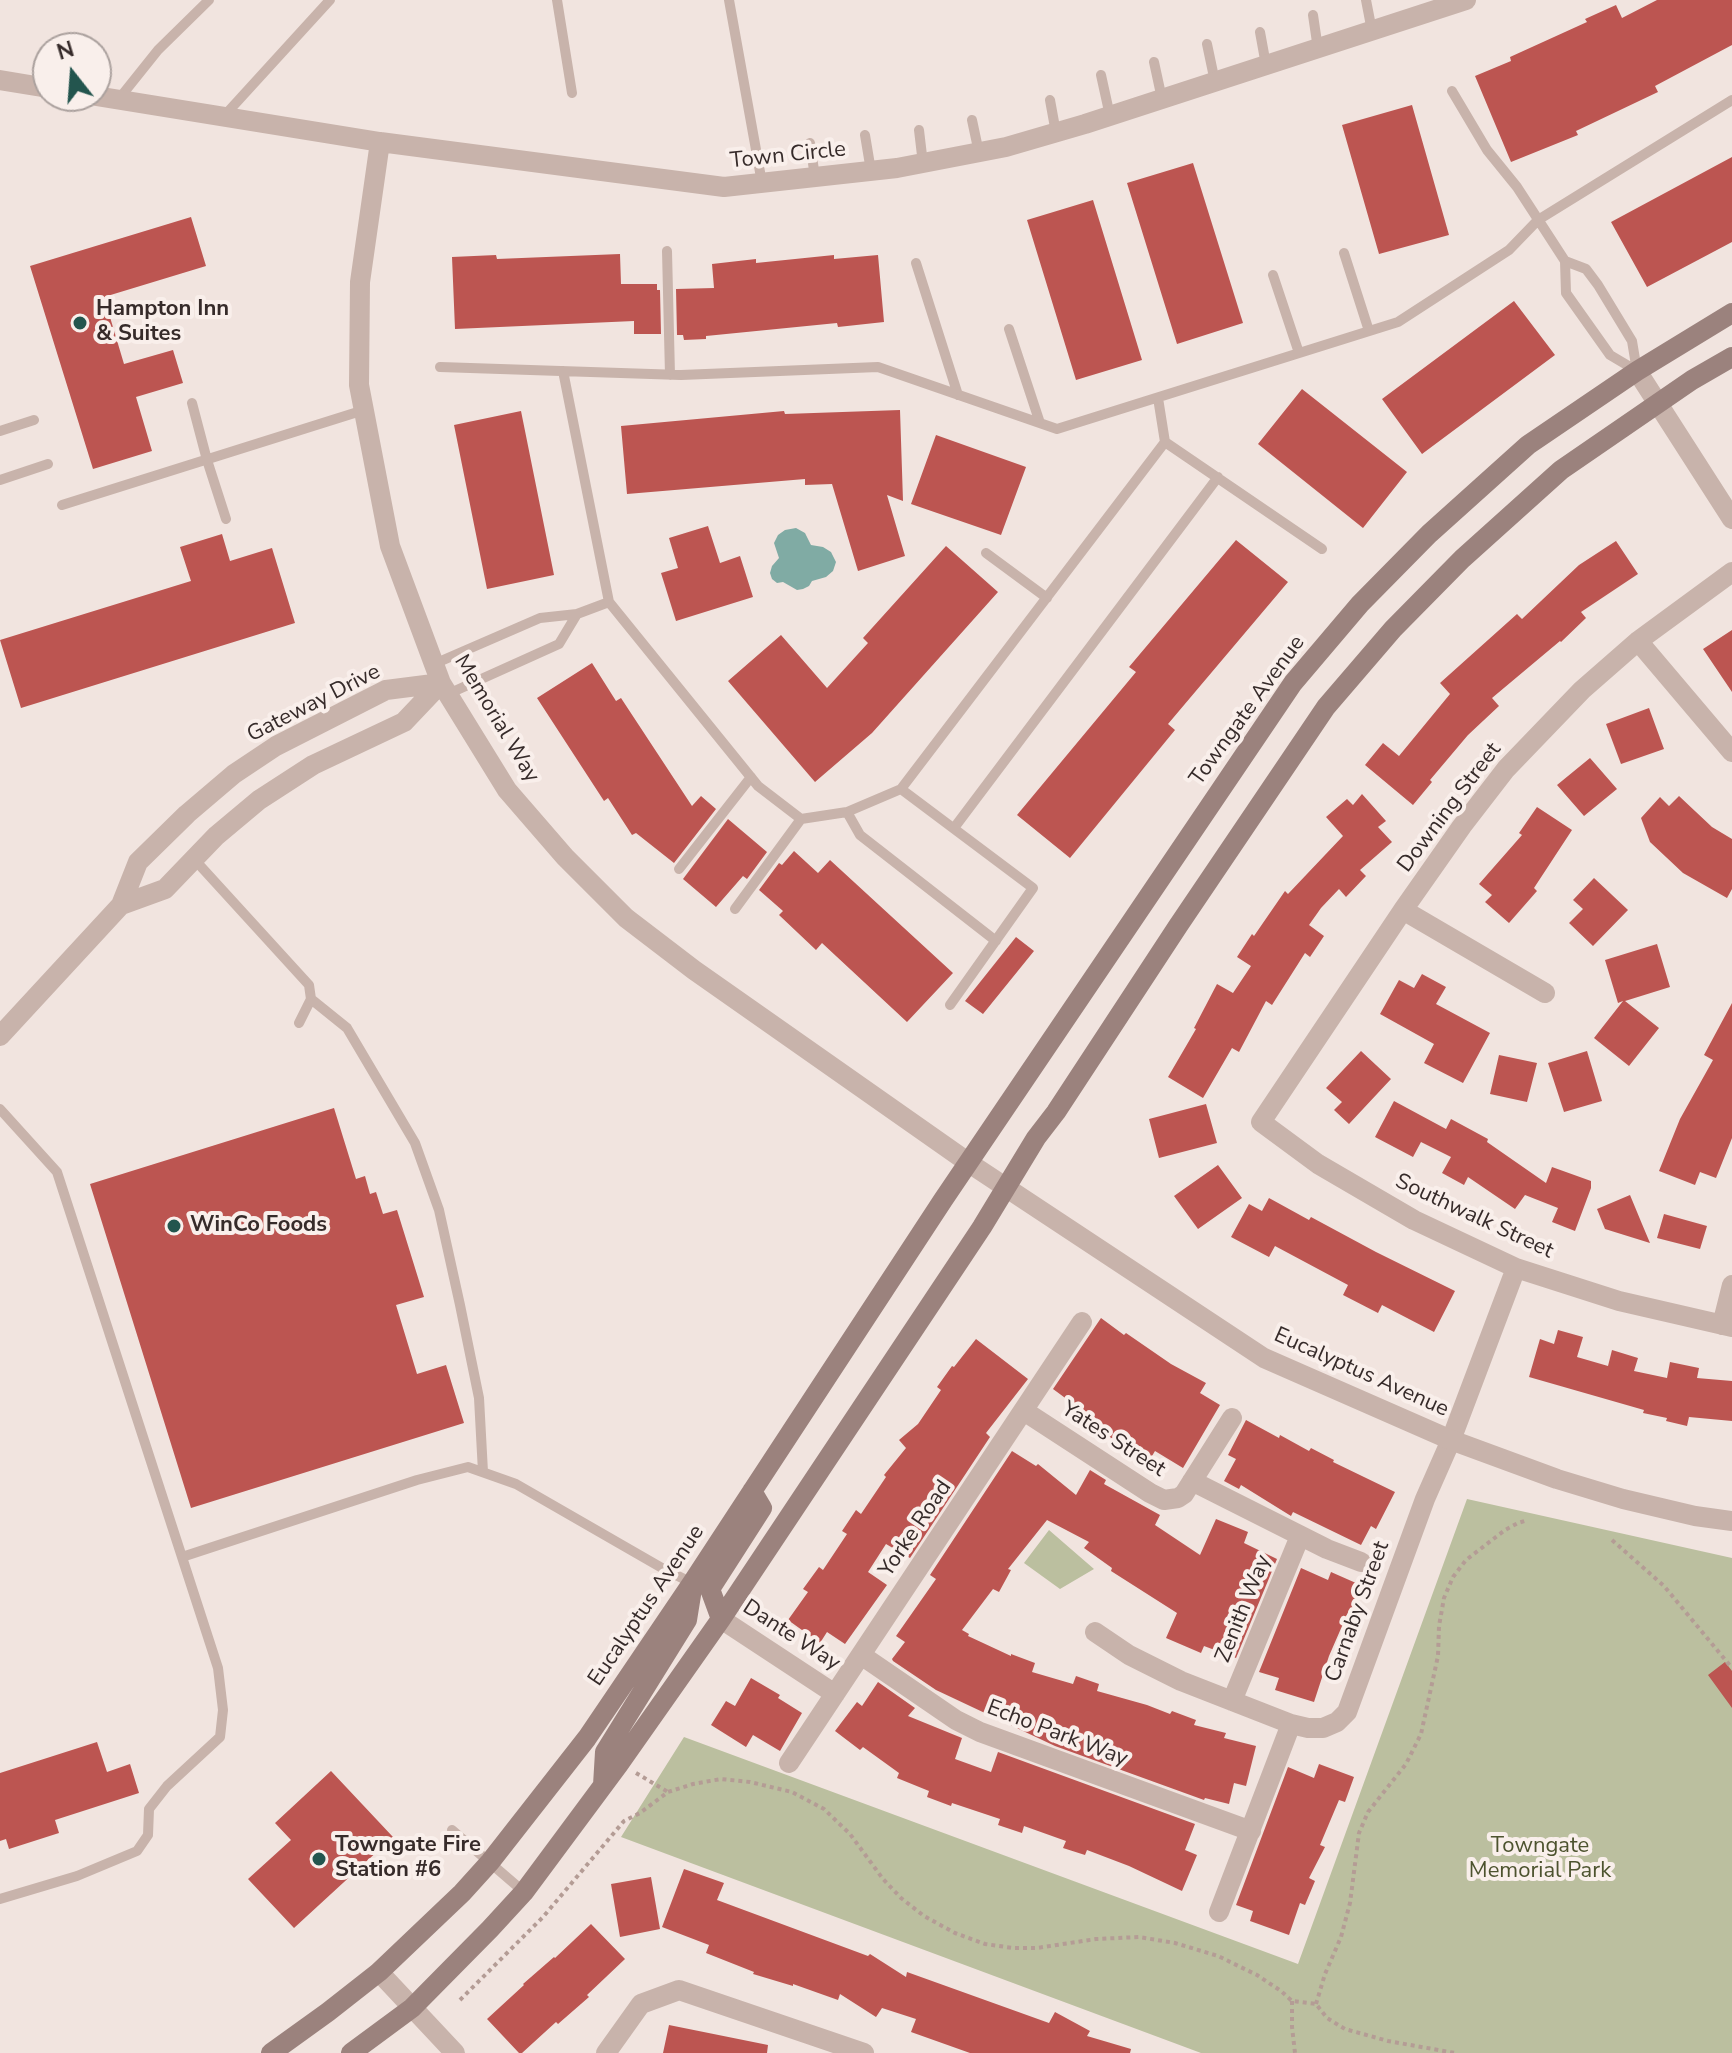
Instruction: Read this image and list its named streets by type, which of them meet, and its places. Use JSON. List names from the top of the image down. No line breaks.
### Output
{"streets":{"main road":["Towngate Avenue","Eucalyptus Avenue"],"street":["Town Circle","Gateway Drive","Memorial Way","Downing Street","Southwalk Street","Yates Street","Yorke Road","Zenith Way","Carnaby Street","Dante Way","Echo Park Way"]},"crossings":[["Town Circle","Memorial Way"],["Gateway Drive","Memorial Way"],["Towngate Avenue","Memorial Way"],["Towngate Avenue","Eucalyptus Avenue"],["Memorial Way","Eucalyptus Avenue"],["Downing Street","Southwalk Street"],["Southwalk Street","Carnaby Street"],["Eucalyptus Avenue","Carnaby Street"],["Yates Street","Yorke Road"],["Yorke Road","Dante Way"],["Yorke Road","Echo Park Way"],["Zenith Way","Carnaby Street"]],"parks":["Towngate Memorial Park"],"places":["Hampton Inn & Suites","WinCo Foods","Towngate Fire Station #6"],"north":"top"}
